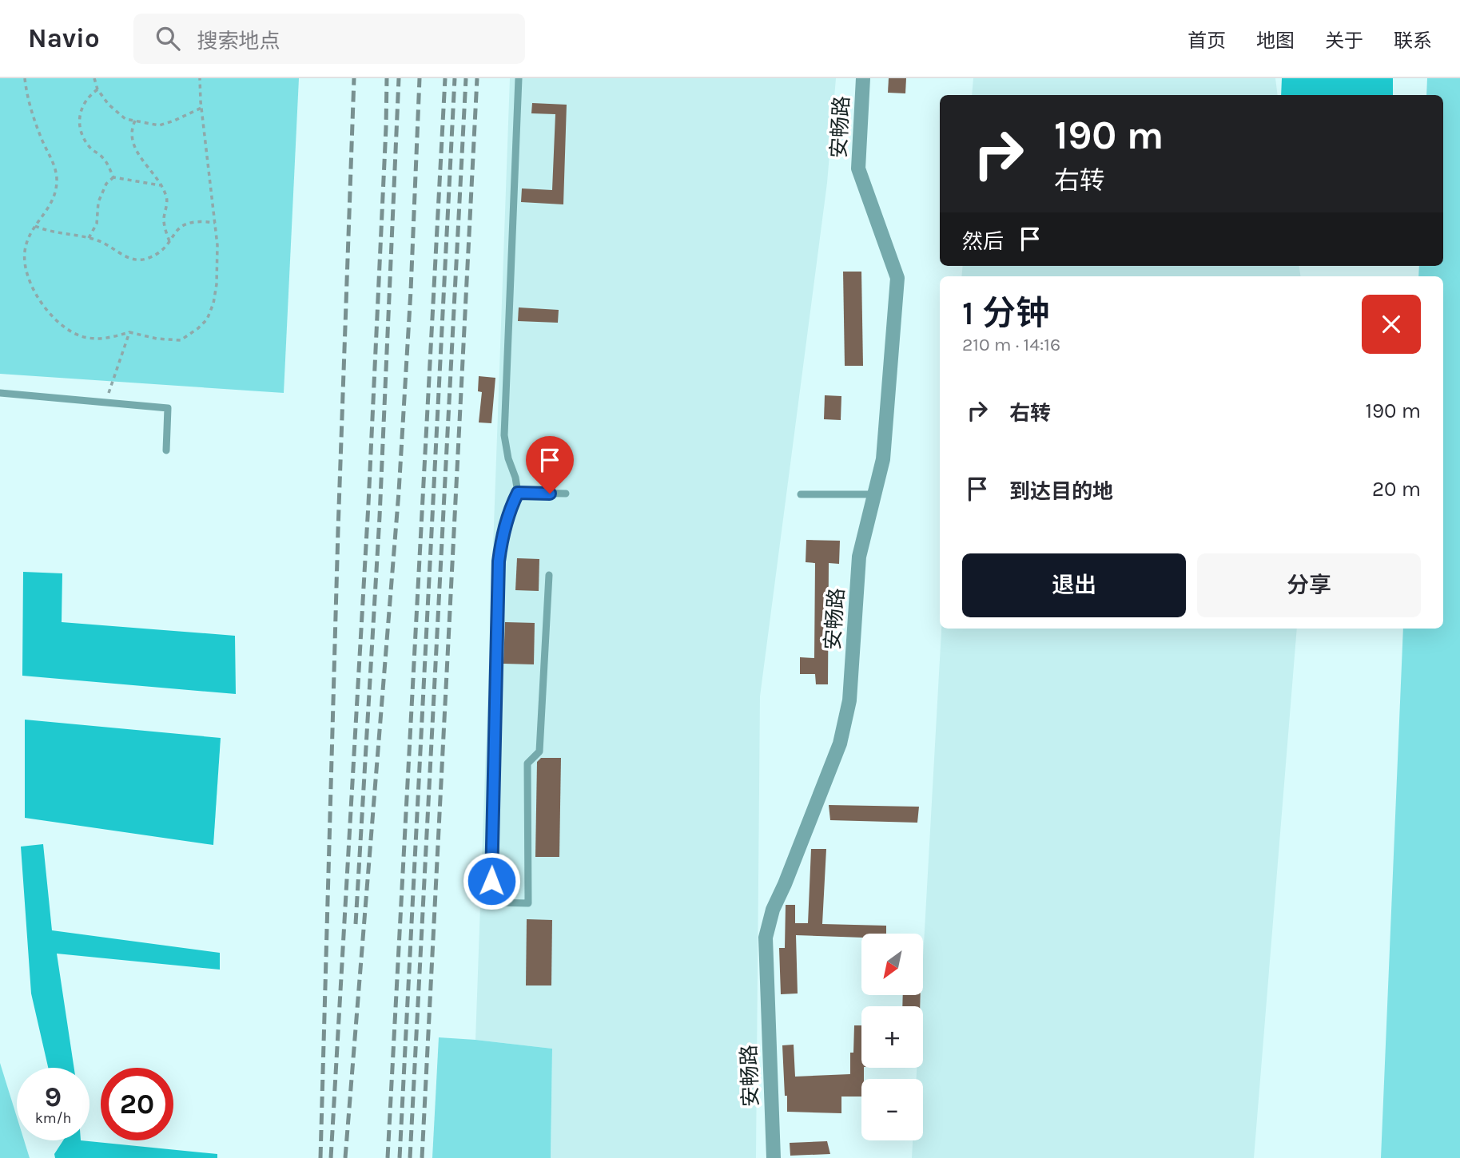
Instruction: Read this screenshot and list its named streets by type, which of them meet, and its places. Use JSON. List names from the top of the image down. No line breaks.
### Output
{"streets":{"street":["安畅路"]},"north":"bottom left","page":{"header":"Navio","search":"搜索地点","nav":["首页","地图","关于","联系"],"turn":["190 m","右转"],"then":"然后","heading":["1 分钟","210 m · 14:16"],"list":[{"name":"右转","value":"190 m"},{"name":"到达目的地","value":"20 m"}],"buttons":["退出","分享"],"map_buttons":["+","−"],"speed":"9 km/h","limit":"20"}}
